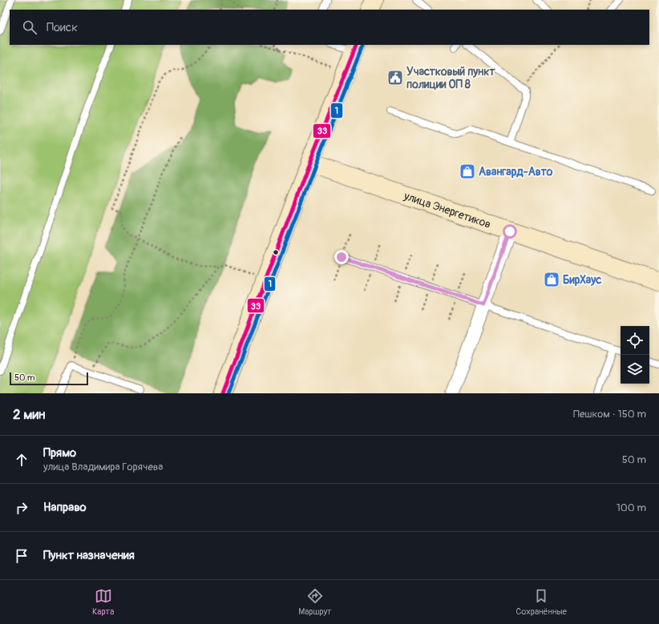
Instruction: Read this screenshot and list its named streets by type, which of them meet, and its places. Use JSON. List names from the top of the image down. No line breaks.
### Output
{"streets":{"main road":["улица Энергетиков"]},"places":{"public building":["Участковый пункт полиции ОП 8"],"shop":["Авангард-Авто","БирХаус"]},"lines":["transit line 33","transit line 1"],"scale_bar":"50 m","page":{"search":"Поиск","scale":"50 m","heading":["2 мин","Пешком · 150 m"],"list":[["Прямо","улица Владимира Горячева","50 m"],["Направо","100 m"],"Пункт назначения"],"nav":["Карта","Маршрут","Сохранённые"]}}
